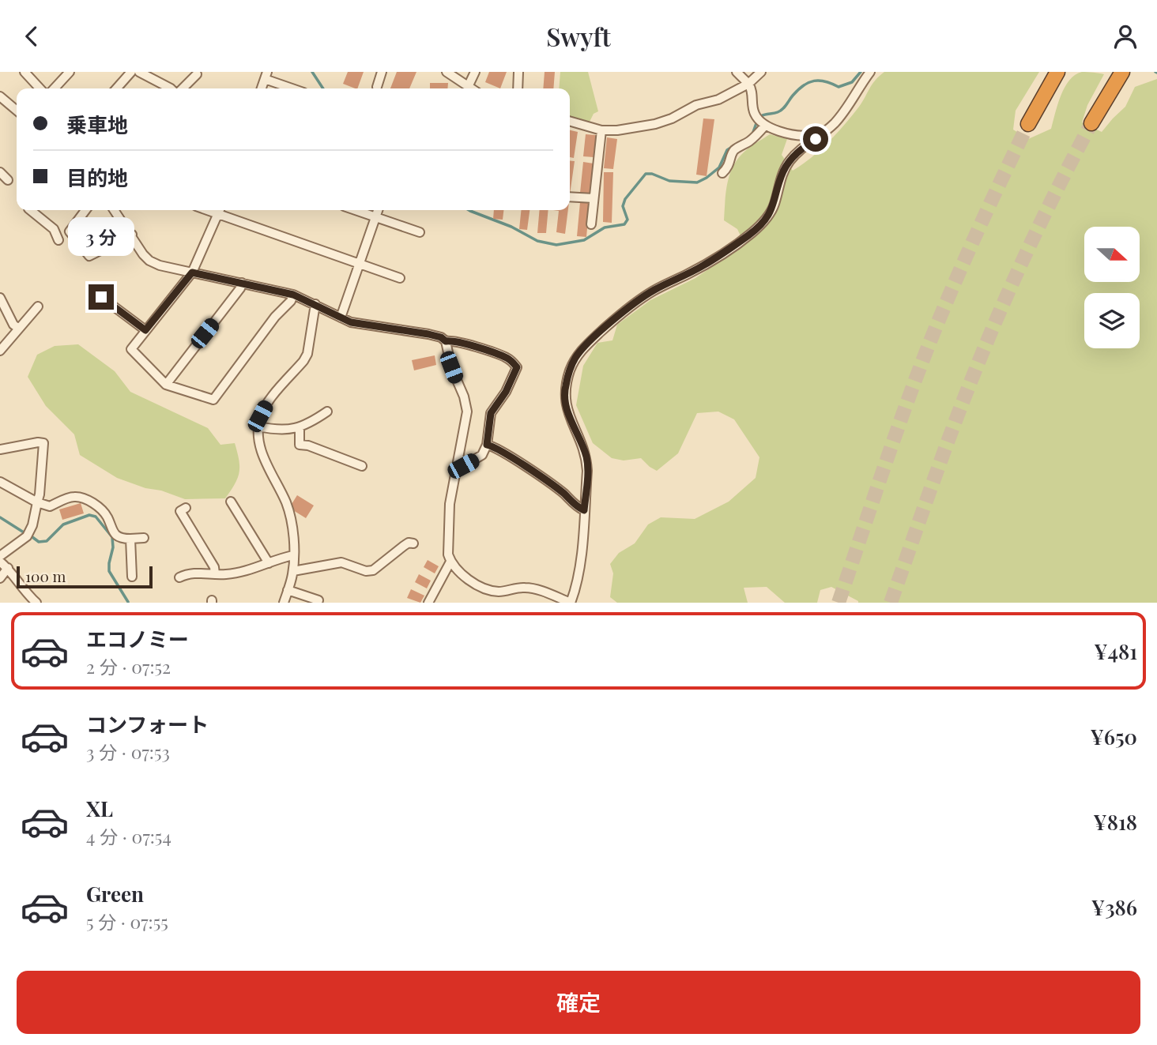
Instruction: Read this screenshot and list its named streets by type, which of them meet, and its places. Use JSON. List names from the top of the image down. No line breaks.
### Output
{"scale_bar":"100 m","north":"right","page":{"header":"Swyft","banner":["乗車地","目的地"],"bubble":"3 分","scale":"100 m","list":[{"name":"エコノミー","note":"2 分 · 07:52","value":"¥481"},{"name":"コンフォート","note":"3 分 · 07:53","value":"¥650"},{"name":"XL","note":"4 分 · 07:54","value":"¥818"},{"name":"Green","note":"5 分 · 07:55","value":"¥386"}],"buttons":"確定"}}
